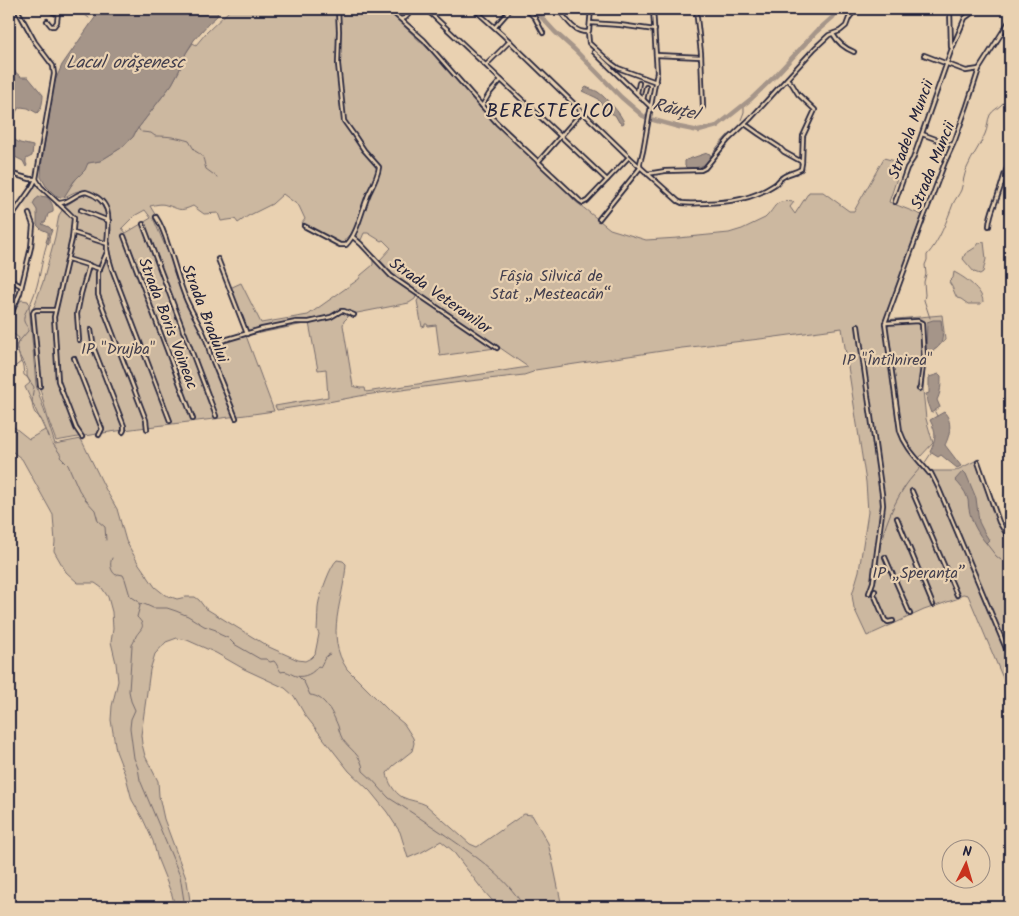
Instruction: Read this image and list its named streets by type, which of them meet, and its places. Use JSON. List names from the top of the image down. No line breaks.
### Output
{"streets":{"street":["Stradela Muncii","Strada Muncii","Strada Veteranilor","Strada Bradului","Strada Boris Voineac"]},"crossings":[["Stradela Muncii","Strada Muncii"]],"districts":["BERESTECICO"],"water":["Lacul orăşenesc","Răuțel"],"parks":["Fâșia Silvică de Stat „Mesteacăn“","IP \"Drujba\"","IP \"Întîlnirea\"","IP „Speranța”"],"north":"top"}
